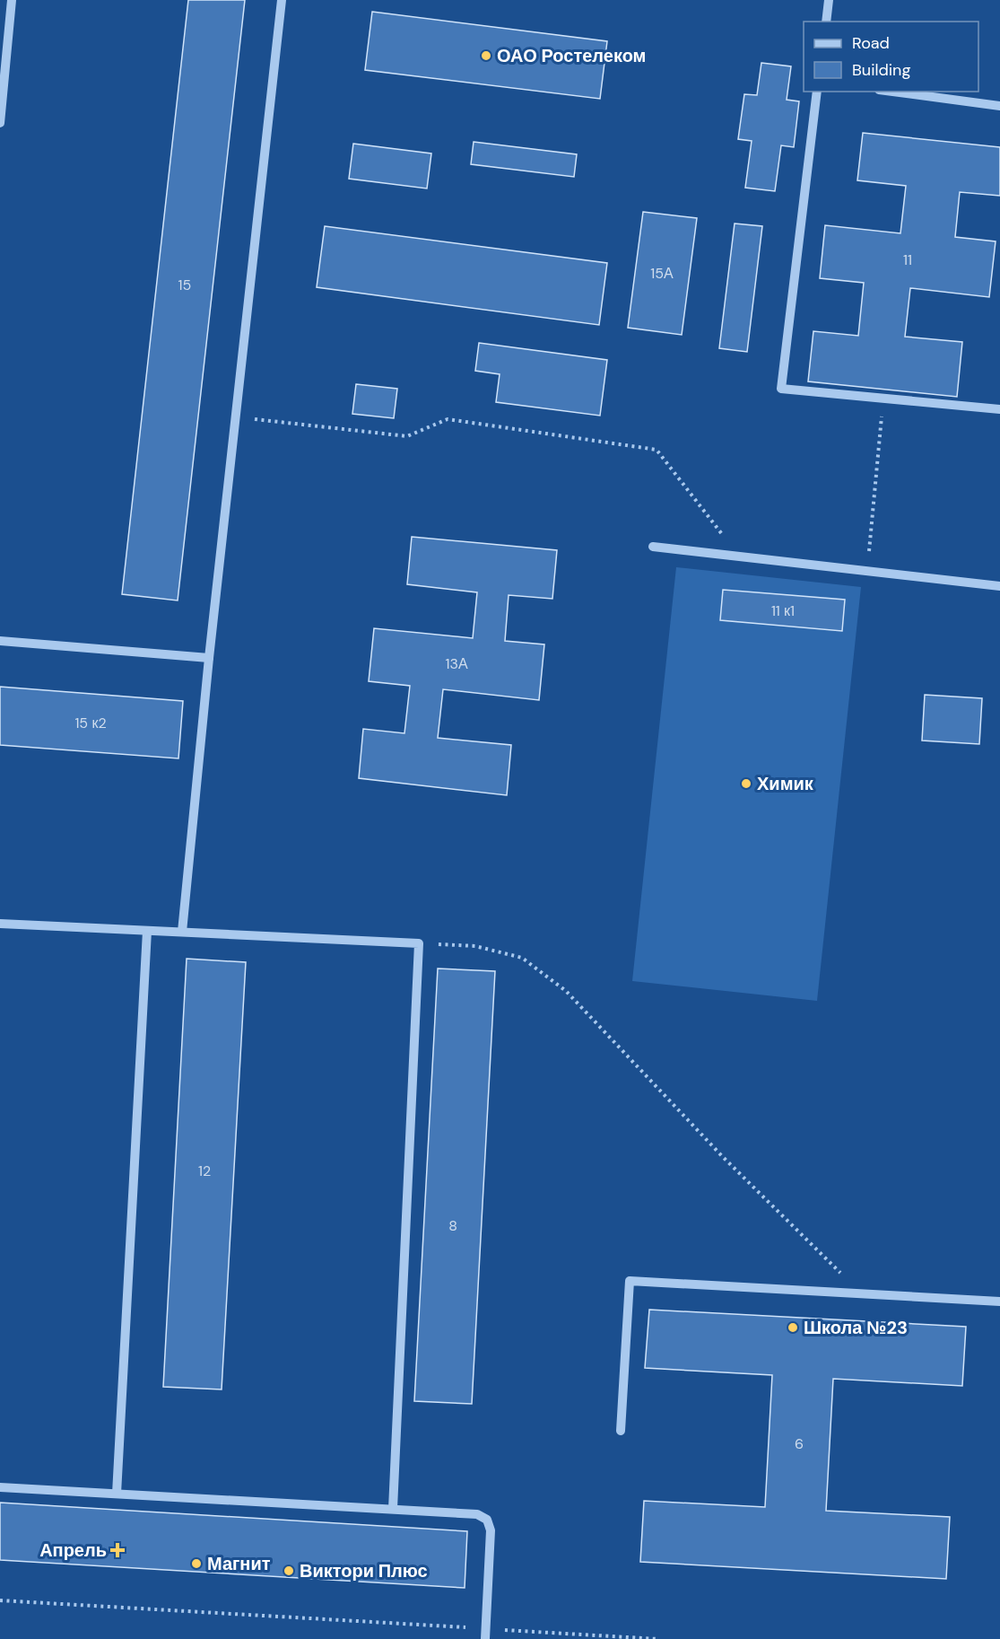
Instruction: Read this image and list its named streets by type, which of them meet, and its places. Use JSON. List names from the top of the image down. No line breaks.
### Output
{"places":{"other":["ОАО Ростелеком","Химик","Школа №23","Магнит","Виктори Плюс"],"health":["Апрель"]},"house_numbers":["11","15А","15","11 к1","13А","15 к2","12","8","6"],"legend":["Road","Building"]}
